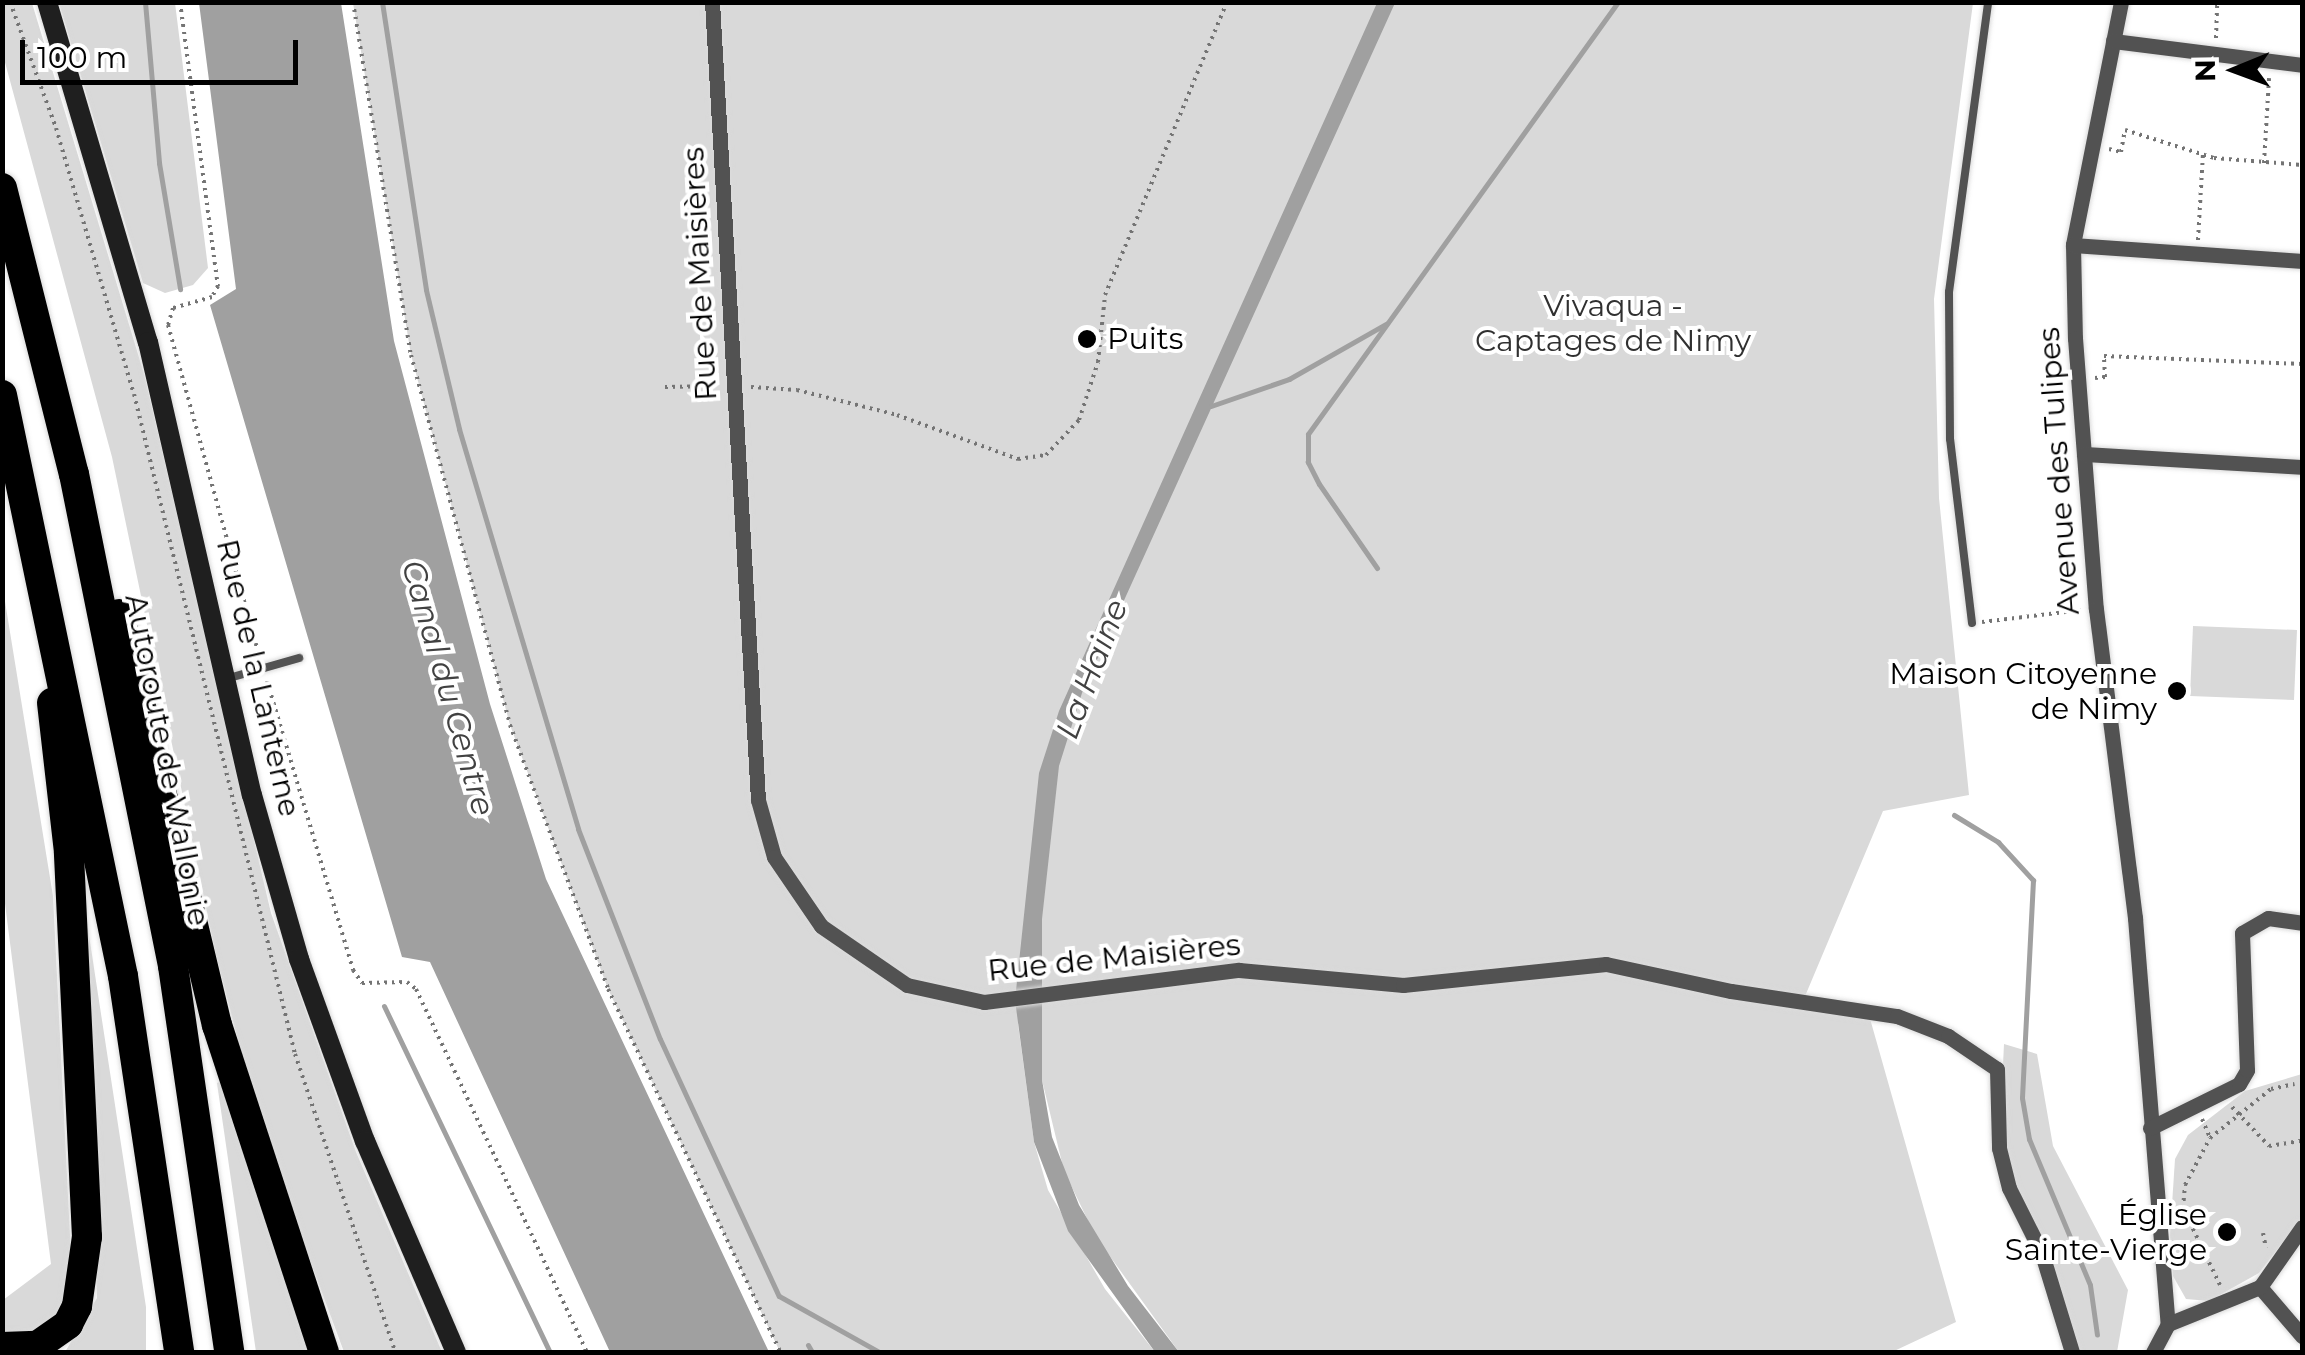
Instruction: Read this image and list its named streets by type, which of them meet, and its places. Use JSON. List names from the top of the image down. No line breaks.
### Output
{"streets":{"highway":["Autoroute de Wallonie"],"main road":["Rue de la Lanterne"],"street":["Rue de Maisières","Avenue des Tulipes"]},"water":["La Haine","Canal du Centre"],"parks":["Vivaqua - Captages de Nimy"],"places":["Puits","Maison Citoyenne de Nimy","Église Sainte-Vierge"],"scale_bar":"100 m","north":"left"}
